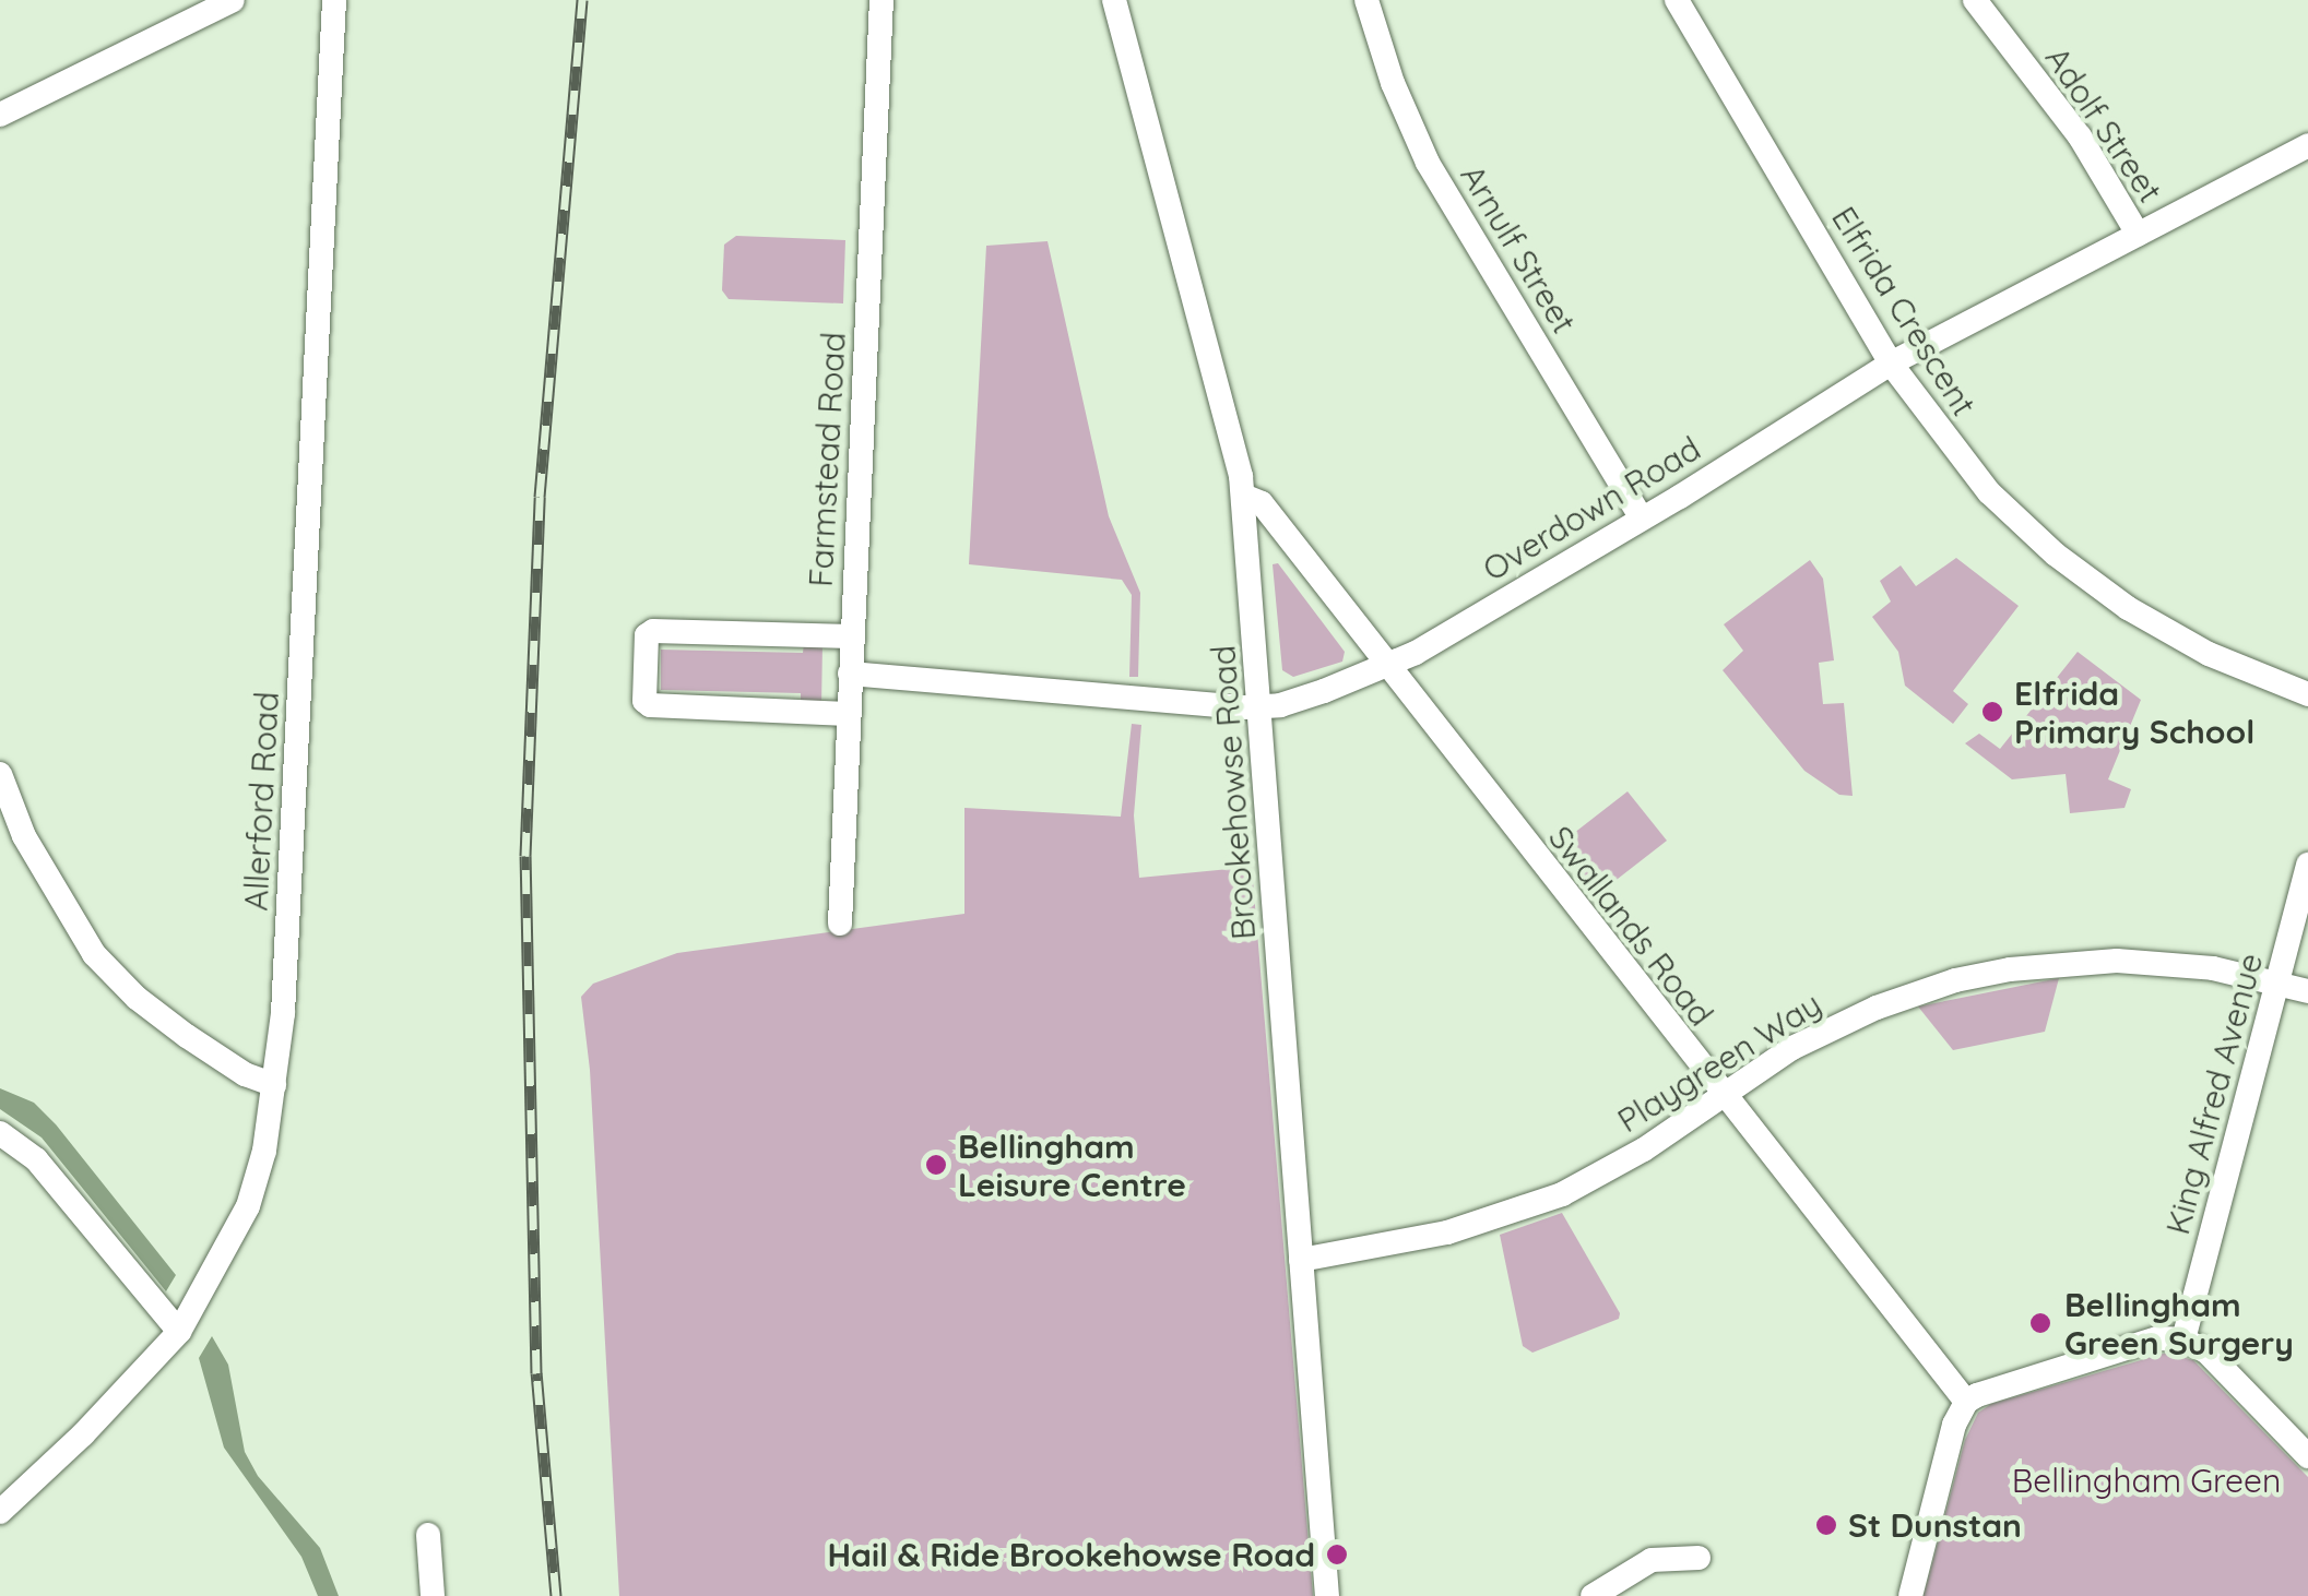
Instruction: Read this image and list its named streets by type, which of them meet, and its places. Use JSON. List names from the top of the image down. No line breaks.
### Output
{"streets":{"street":["Adolf Street","Arnulf Street","Elfrida Crescent","Farmstead Road","Overdown Road","Brookehowse Road","Allerford Road","Swallands Road","Playgreen Way","King Alfred Avenue"]},"crossings":[["Adolf Street","Overdown Road"],["Arnulf Street","Overdown Road"],["Elfrida Crescent","Overdown Road"],["Farmstead Road","Overdown Road"],["Overdown Road","Brookehowse Road"],["Overdown Road","Swallands Road"],["Brookehowse Road","Swallands Road"],["Brookehowse Road","Playgreen Way"],["Swallands Road","Playgreen Way"],["Playgreen Way","King Alfred Avenue"]],"parks":["Bellingham Green"],"places":["Elfrida Primary School","Bellingham Leisure Centre","Bellingham Green Surgery","St Dunstan","Hail & Ride Brookehowse Road"]}
